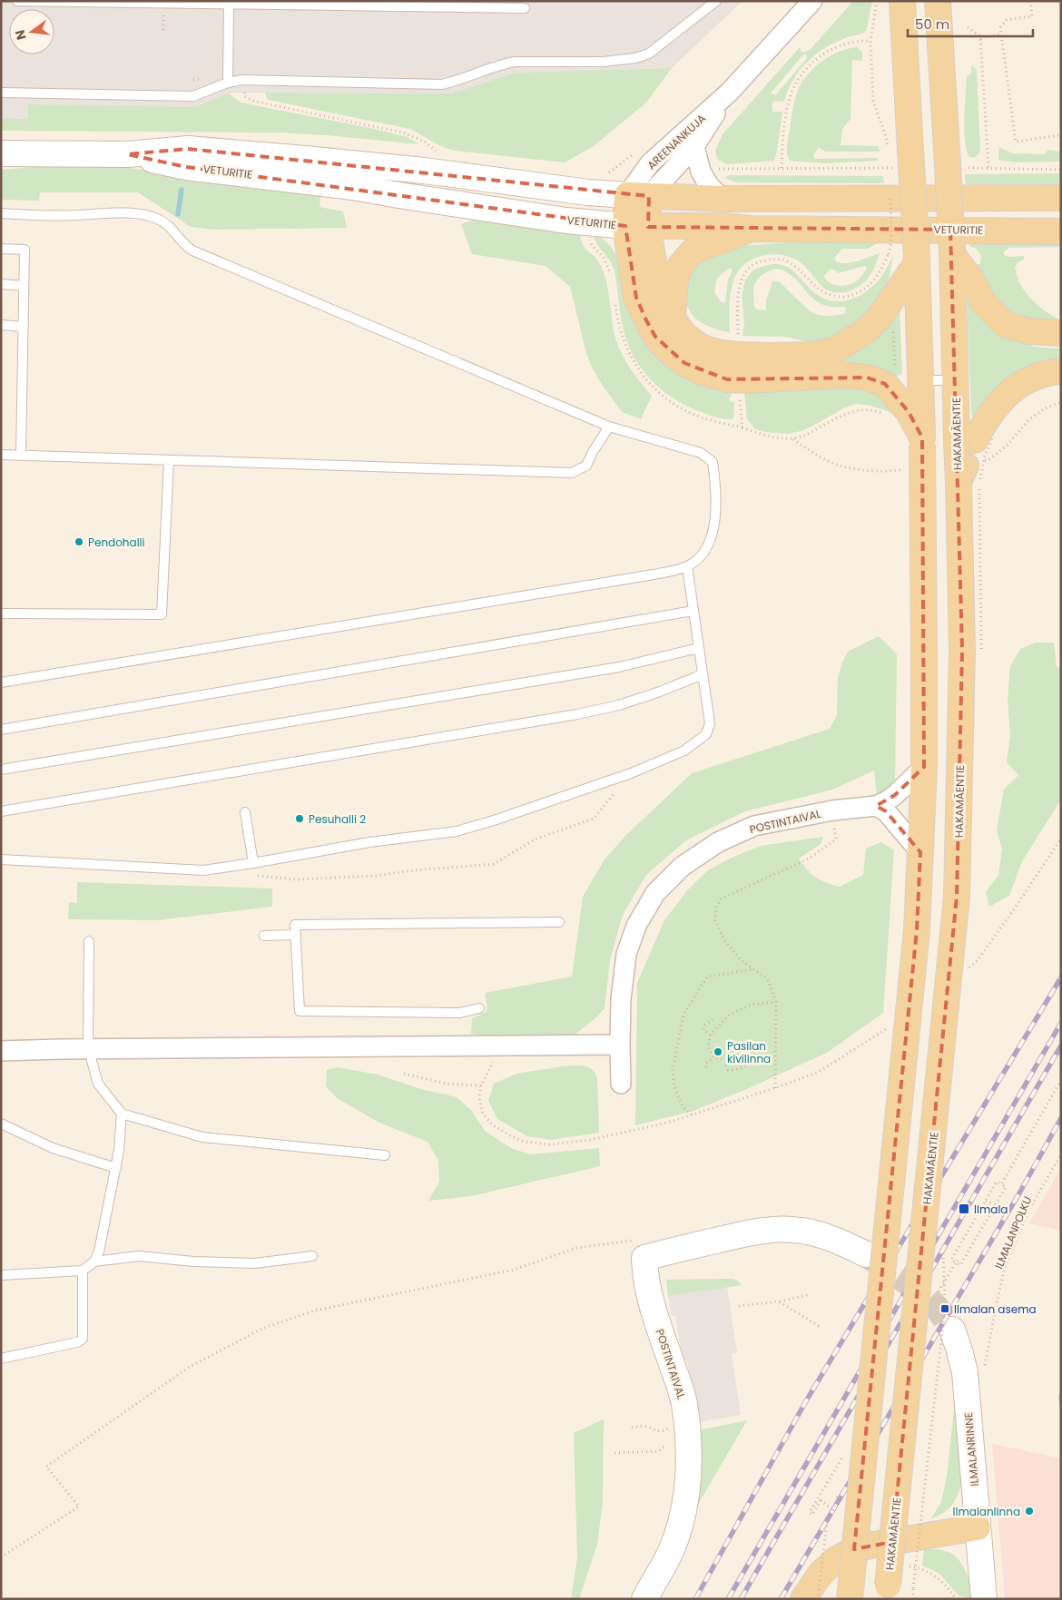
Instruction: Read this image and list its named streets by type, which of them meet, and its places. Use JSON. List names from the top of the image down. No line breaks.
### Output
{"streets":{"main road":["VETURITIE","HAKAMÄENTIE","POSTINTAIVAL","ILMALANRINNE"],"street":["AREENANKUJA"],"path":["ILMALANPOLKU"]},"crossings":[["AREENANKUJA","VETURITIE"]],"places":{"other":["Pendohalli","Pesuhalli 2","Pasilan kivilinna","Ilmalanlinna"],"transit":["Ilmala","Ilmalan asema"]},"scale_bar":"50 m","north":"left"}
